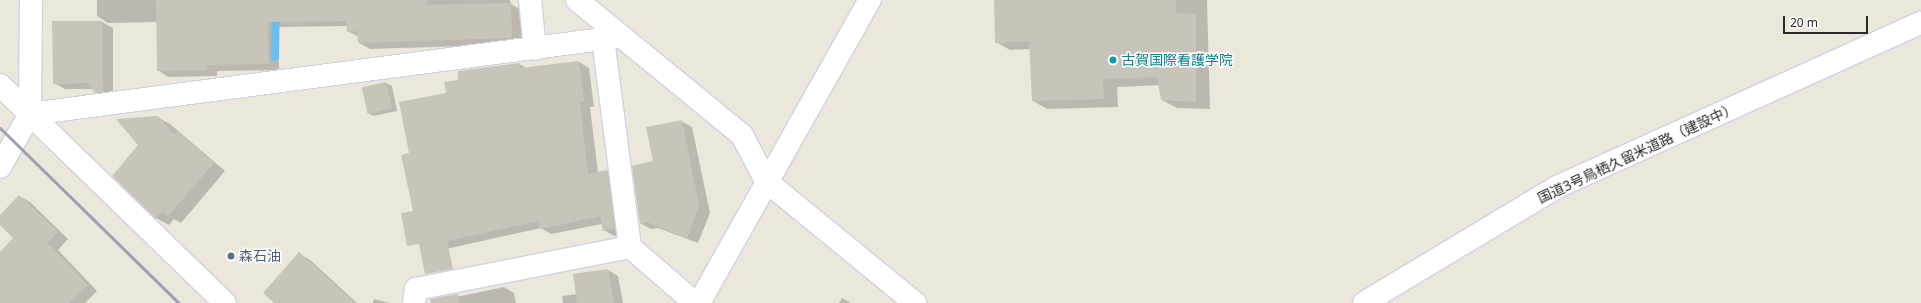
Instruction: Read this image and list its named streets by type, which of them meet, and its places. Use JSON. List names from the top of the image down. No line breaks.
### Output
{"streets":{"street":["国道3号鳥栖久留米道路（建設中）"]},"places":["古賀国際看護学院","森石油"],"scale_bar":"20 m"}
